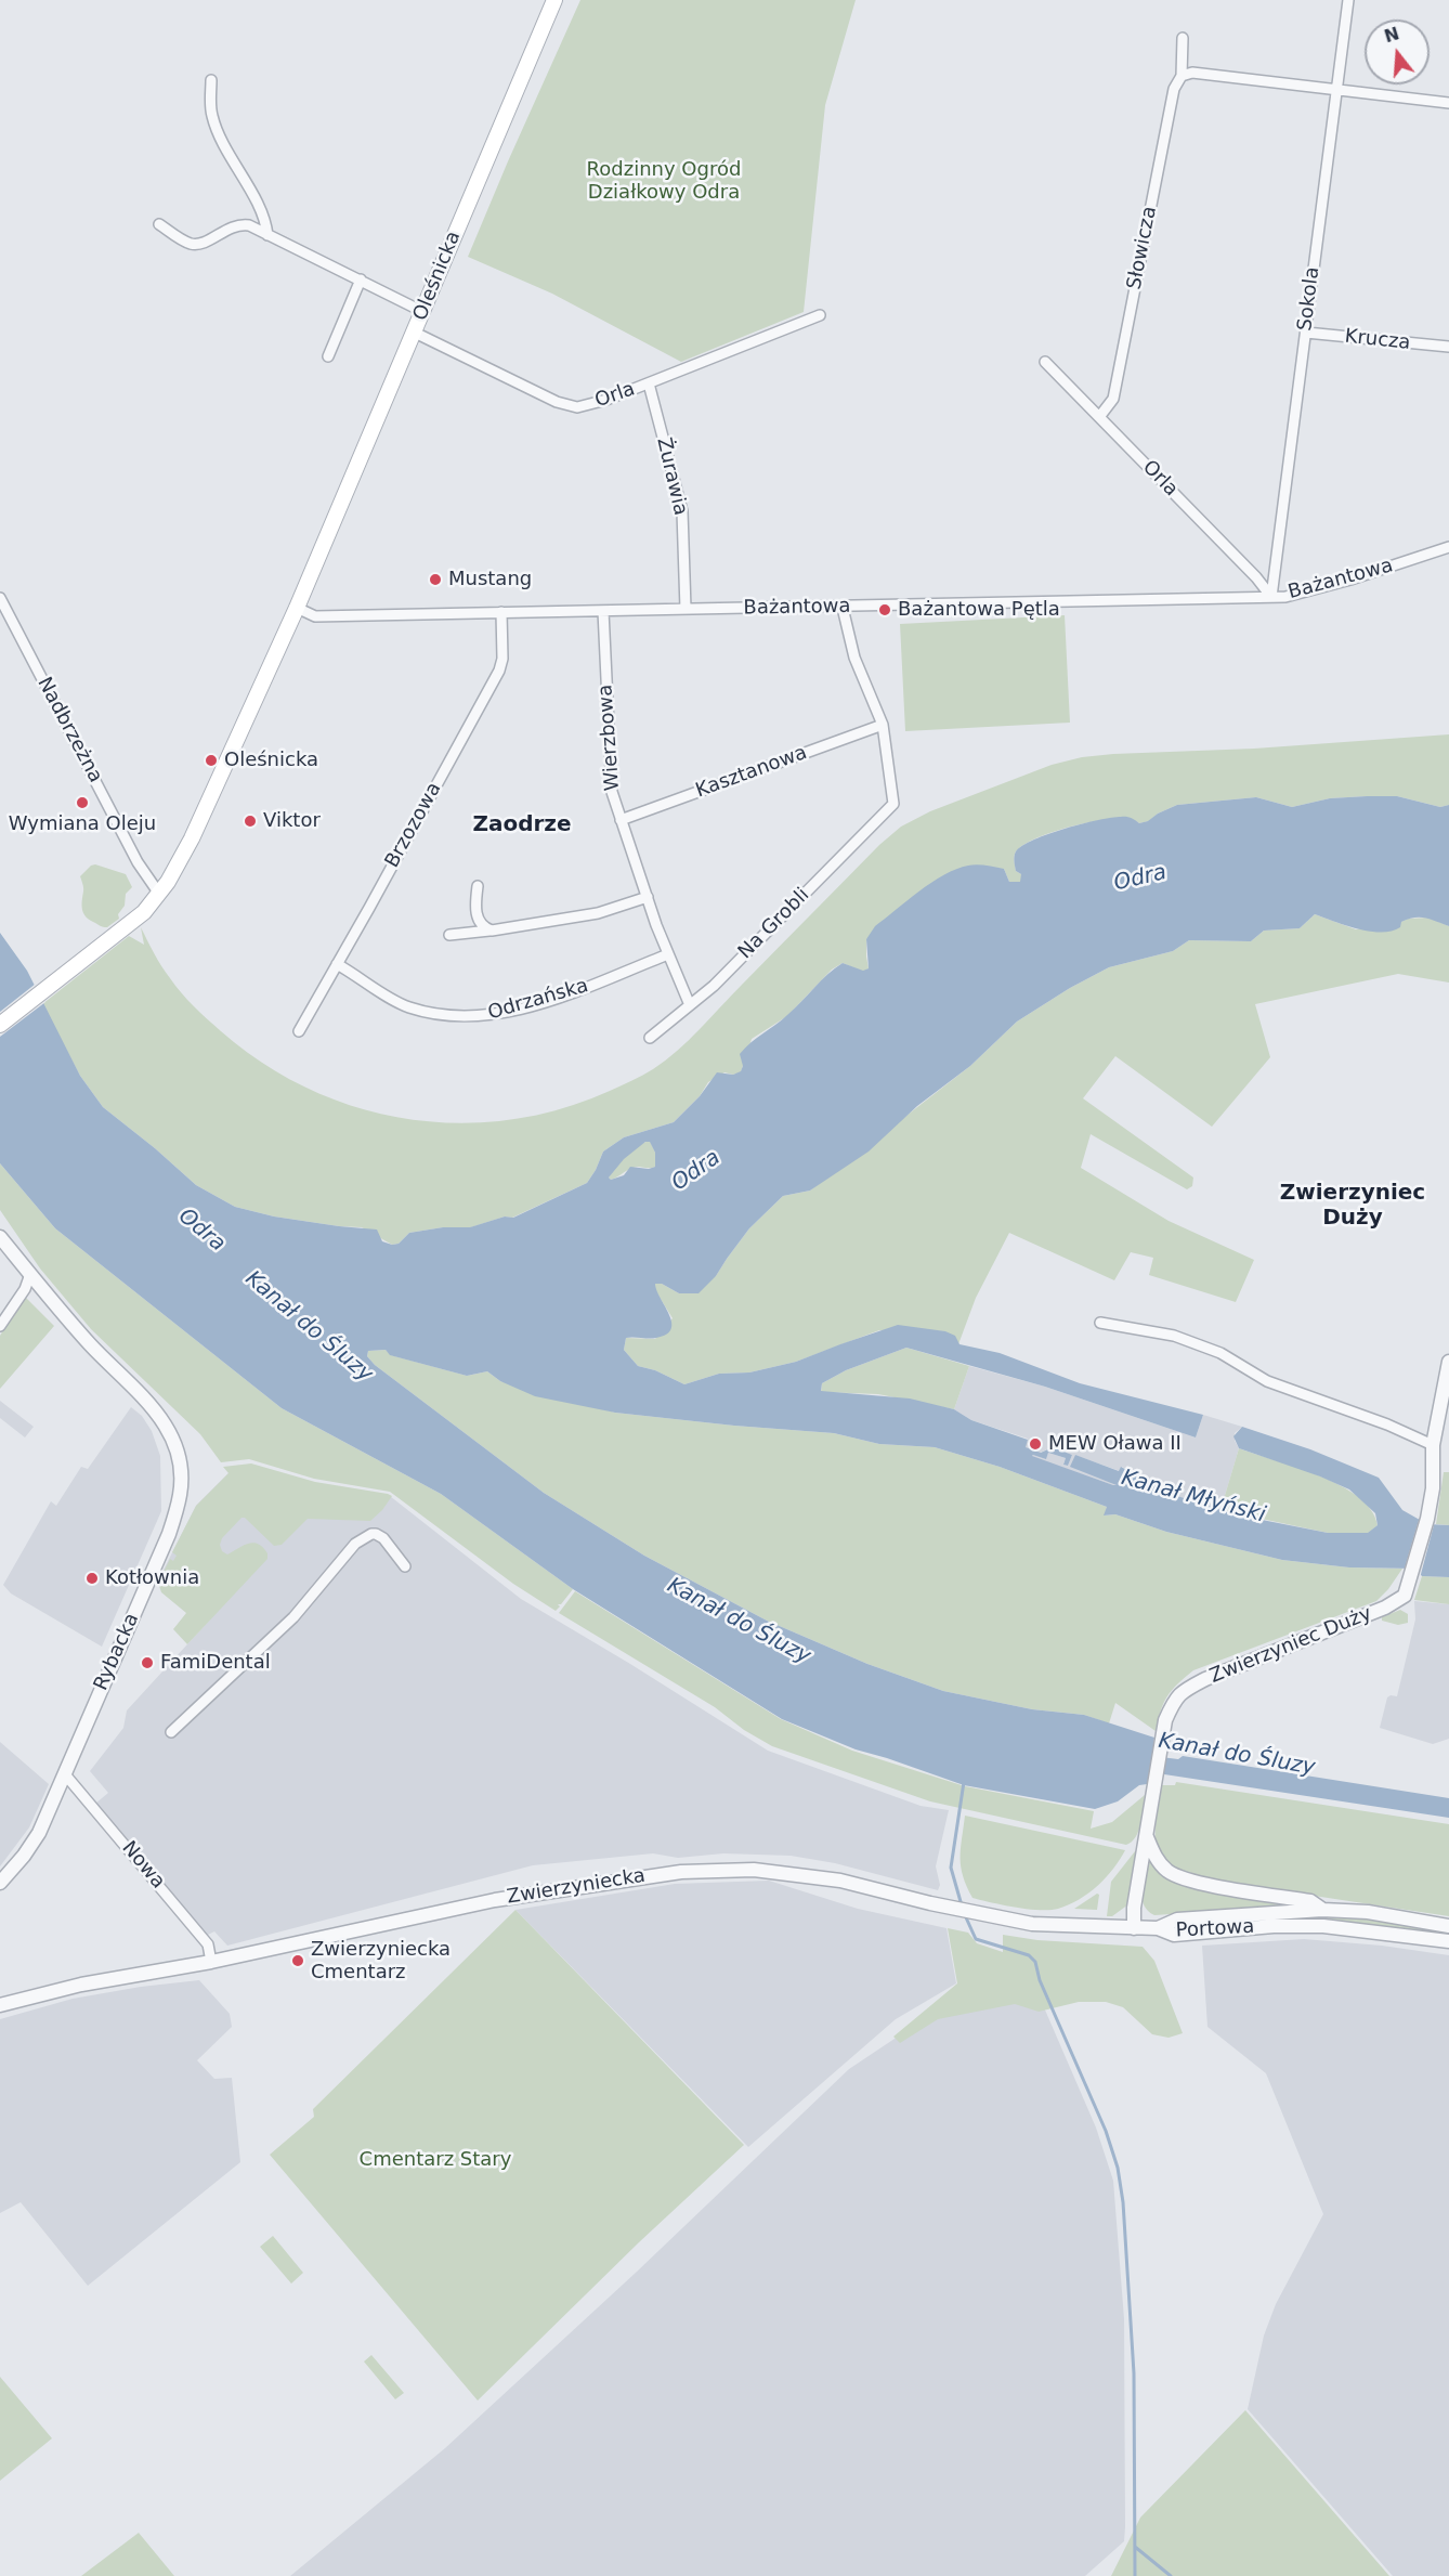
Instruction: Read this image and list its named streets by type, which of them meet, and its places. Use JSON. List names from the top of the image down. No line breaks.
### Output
{"streets":{"main road":["Oleśnicka"],"street":["Słowicza","Sokola","Krucza","Orla","Żurawia","Bażantowa","Nadbrzeżna","Wierzbowa","Kasztanowa","Brzozowa","Na Grobli","Odrzańska","Zwierzyniec Duży","Rybacka","Nowa","Zwierzyniecka","Portowa"]},"crossings":[["Słowicza","Orla"],["Oleśnicka","Orla"],["Oleśnicka","Bażantowa"],["Oleśnicka","Nadbrzeżna"],["Sokola","Krucza"],["Sokola","Orla"],["Sokola","Bażantowa"],["Orla","Żurawia"],["Orla","Bażantowa"],["Żurawia","Bażantowa"],["Bażantowa","Wierzbowa"],["Bażantowa","Brzozowa"],["Wierzbowa","Kasztanowa"],["Wierzbowa","Na Grobli"],["Wierzbowa","Odrzańska"],["Kasztanowa","Na Grobli"],["Brzozowa","Odrzańska"],["Zwierzyniec Duży","Zwierzyniecka"],["Rybacka","Nowa"],["Nowa","Zwierzyniecka"],["Zwierzyniecka","Portowa"]],"districts":["Zaodrze","Zwierzyniec Duży"],"water":["Odra","Kanał do Śluzy","Kanał Młyński"],"parks":["Rodzinny Ogród Działkowy Odra","Cmentarz Stary"],"places":["Mustang","Bażantowa Pętla","Oleśnicka","Wymiana Oleju","Viktor","MEW Oława II","Kotłownia","FamiDental","Zwierzyniecka Cmentarz"],"north":"top"}
